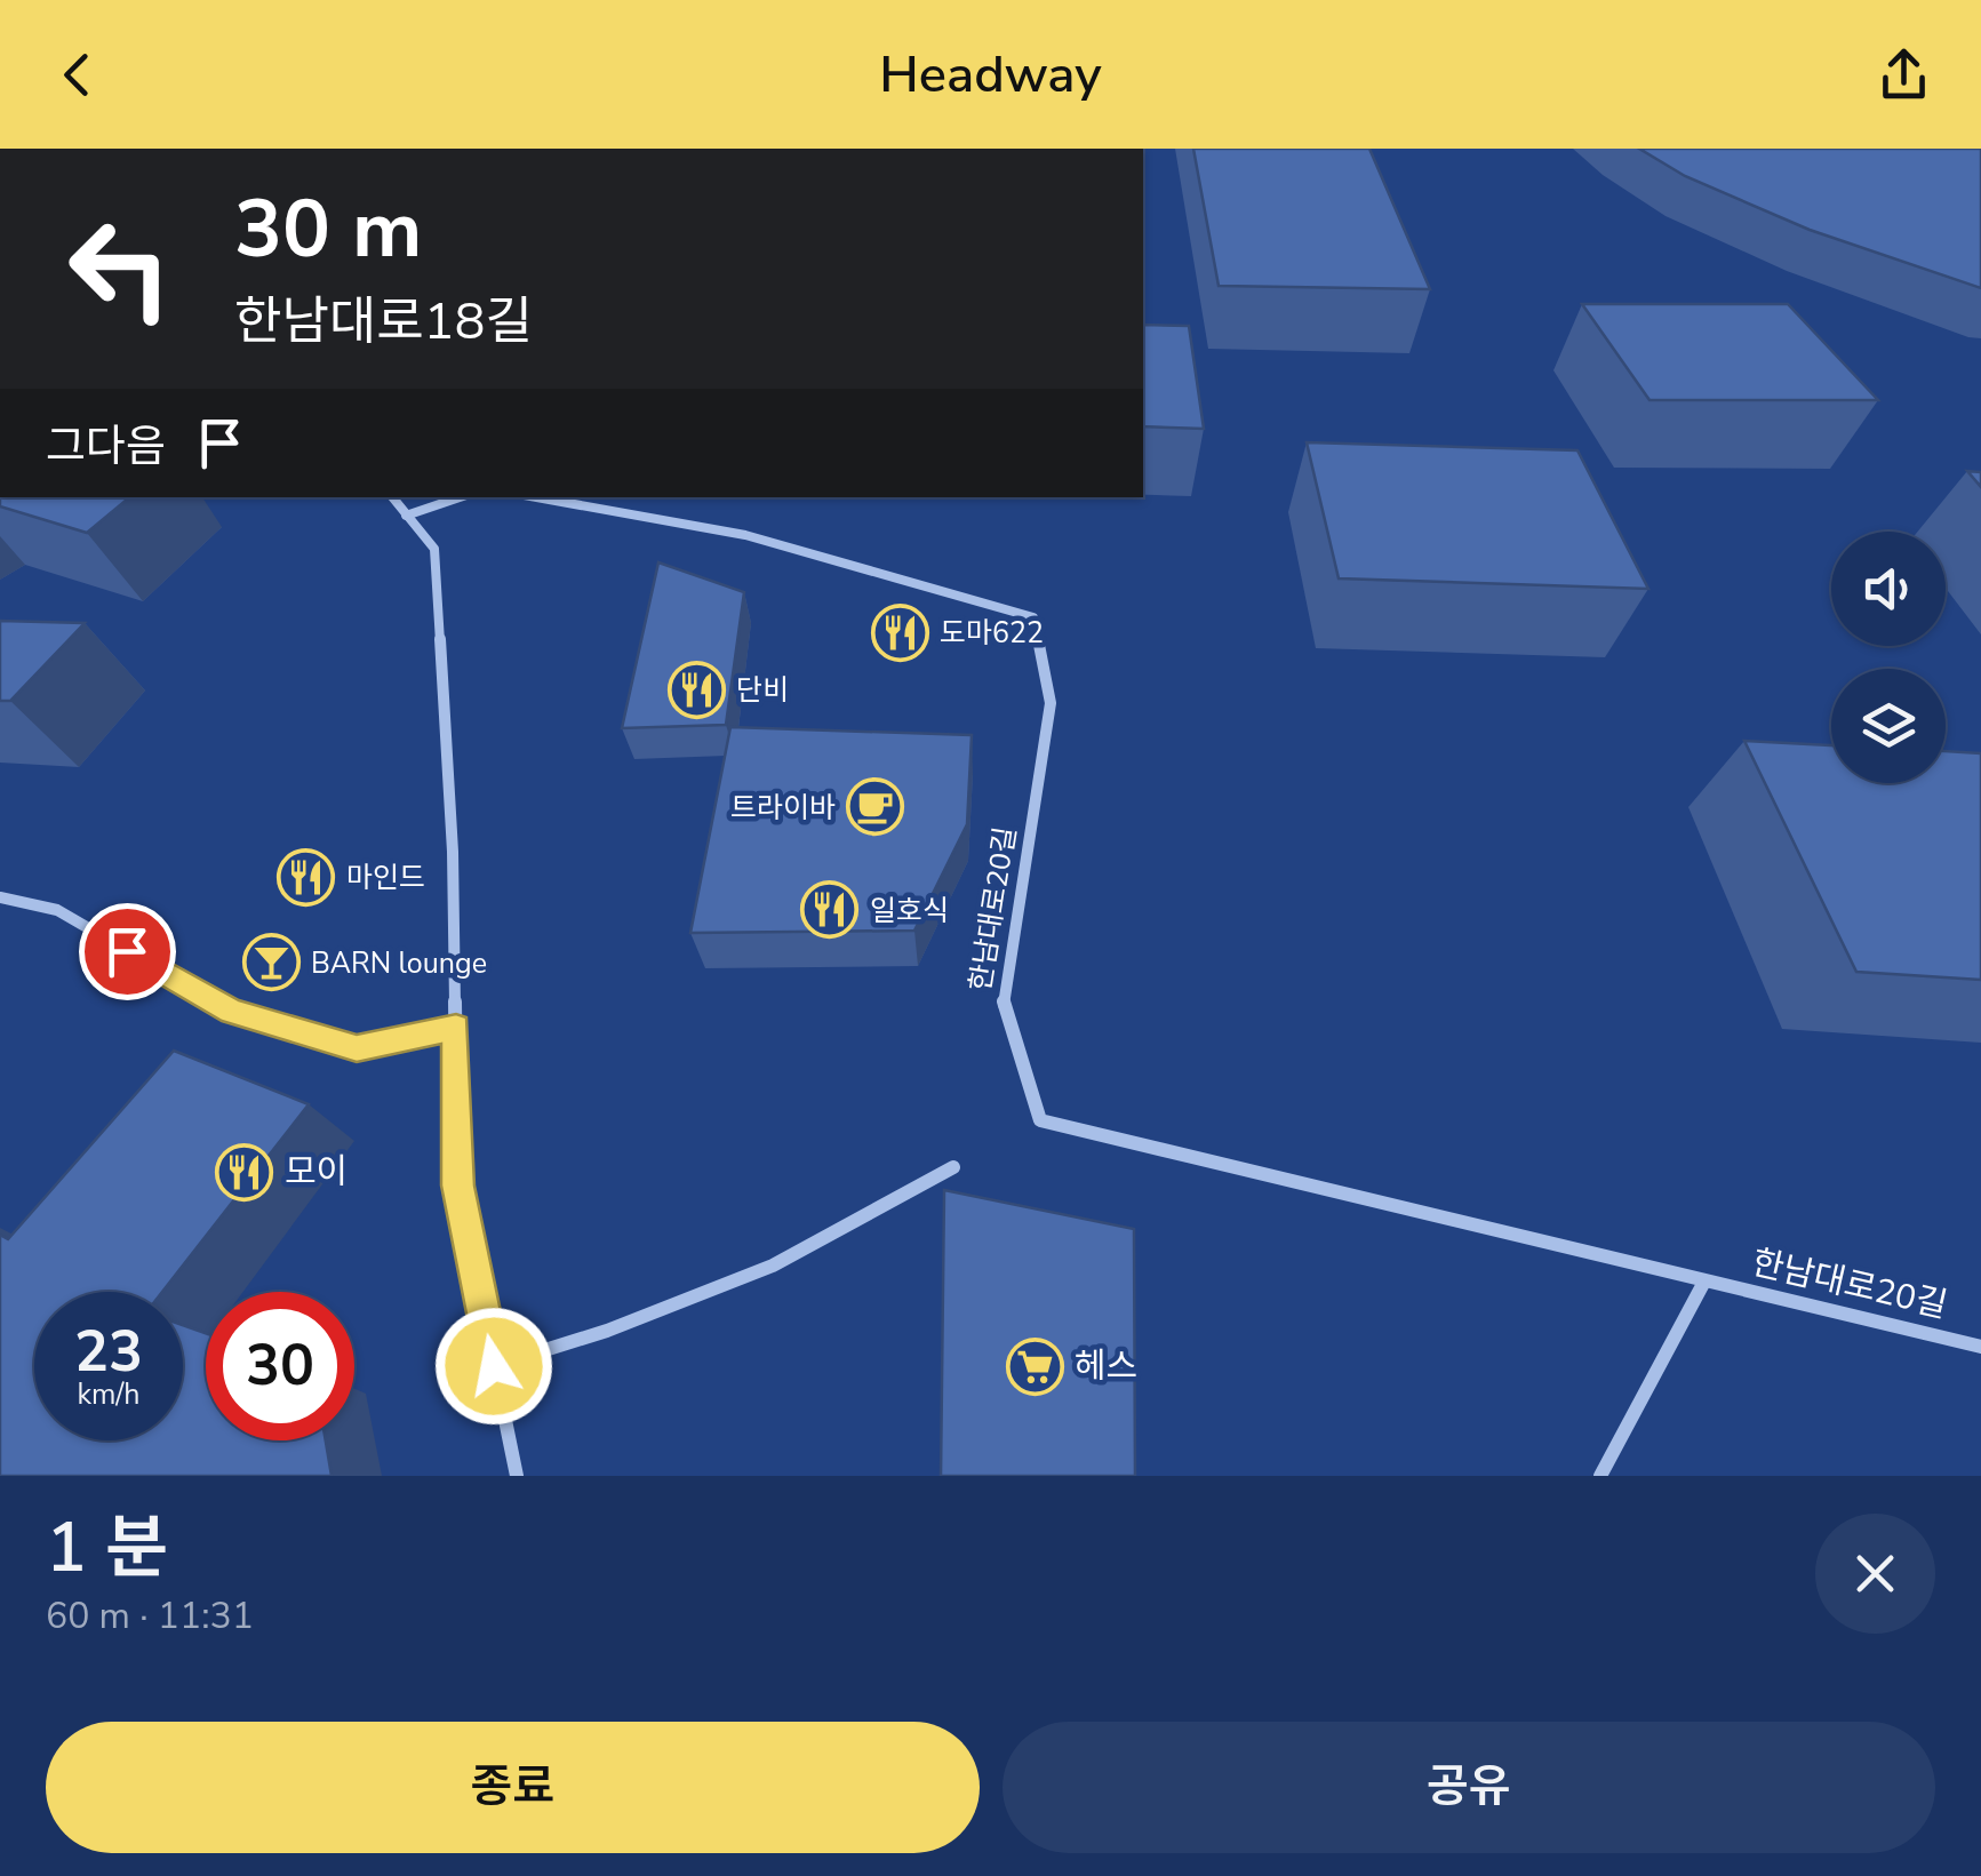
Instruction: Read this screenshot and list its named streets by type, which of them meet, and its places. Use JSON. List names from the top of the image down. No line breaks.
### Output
{"streets":{"street":["한남대로20길"]},"places":{"restaurant":["도마622","단비","마인드","일호식","모이"],"cafe":["트라이바"],"bar":["BARN lounge"],"supermarket":["헤스"]},"page":{"header":"Headway","turn":["30 m","한남대로18길"],"then":"그다음","speed":"23 km/h","limit":"30","heading":["1 분","60 m · 11:31"],"buttons":["종료","공유"]}}
